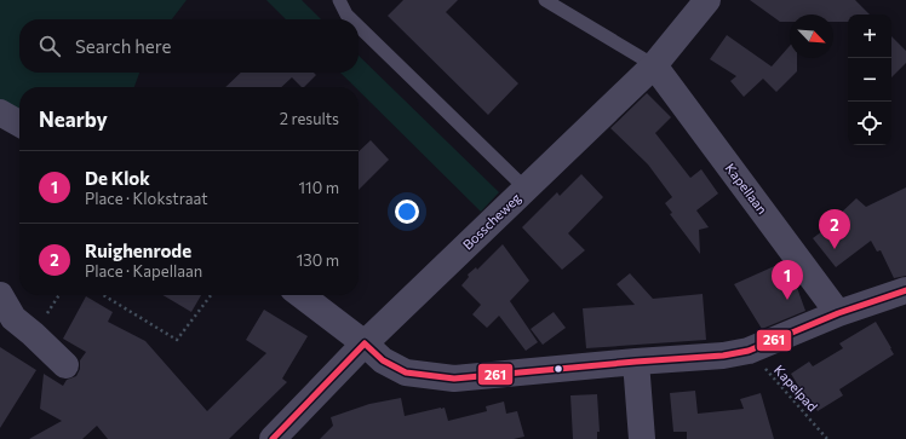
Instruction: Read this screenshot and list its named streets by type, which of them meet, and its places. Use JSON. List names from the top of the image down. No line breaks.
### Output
{"streets":{"street":["Kapellaan","Bosscheweg"],"path":["Kapelpad"]},"crossings":[["Kapellaan","Bosscheweg"]],"lines":["transit line 261"],"north":"bottom right","page":{"map_buttons":["+","−"],"search":"Search here","heading":["Nearby","2 results"],"list":[{"mark":"1","name":"De Klok","note":"Place · Klokstraat","value":"110 m"},{"mark":"2","name":"Ruighenrode","note":"Place · Kapellaan","value":"130 m"}],"pins":["2","1"]}}
